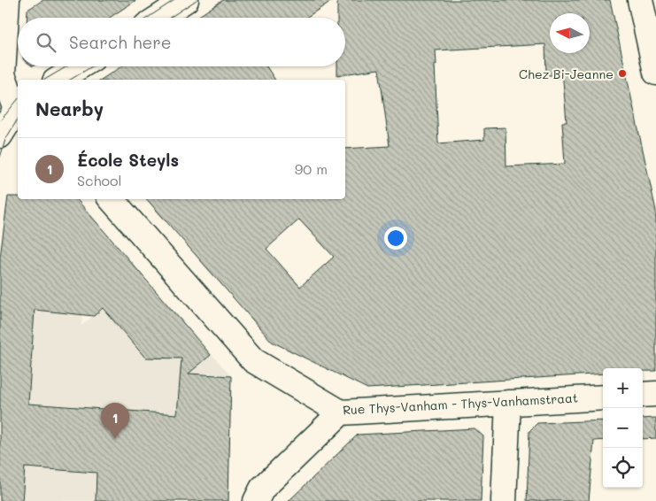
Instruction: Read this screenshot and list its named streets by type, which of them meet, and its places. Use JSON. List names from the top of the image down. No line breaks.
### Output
{"streets":{"street":["Rue Thys-Vanham - Thys-Vanhamstraat"]},"places":["Chez Bi-Jeanne"],"north":"left","page":{"search":"Search here","heading":"Nearby","list":[{"mark":"1","name":"École Steyls","note":"School","value":"90 m"}],"map_buttons":["+","−"],"pins":"1"}}
